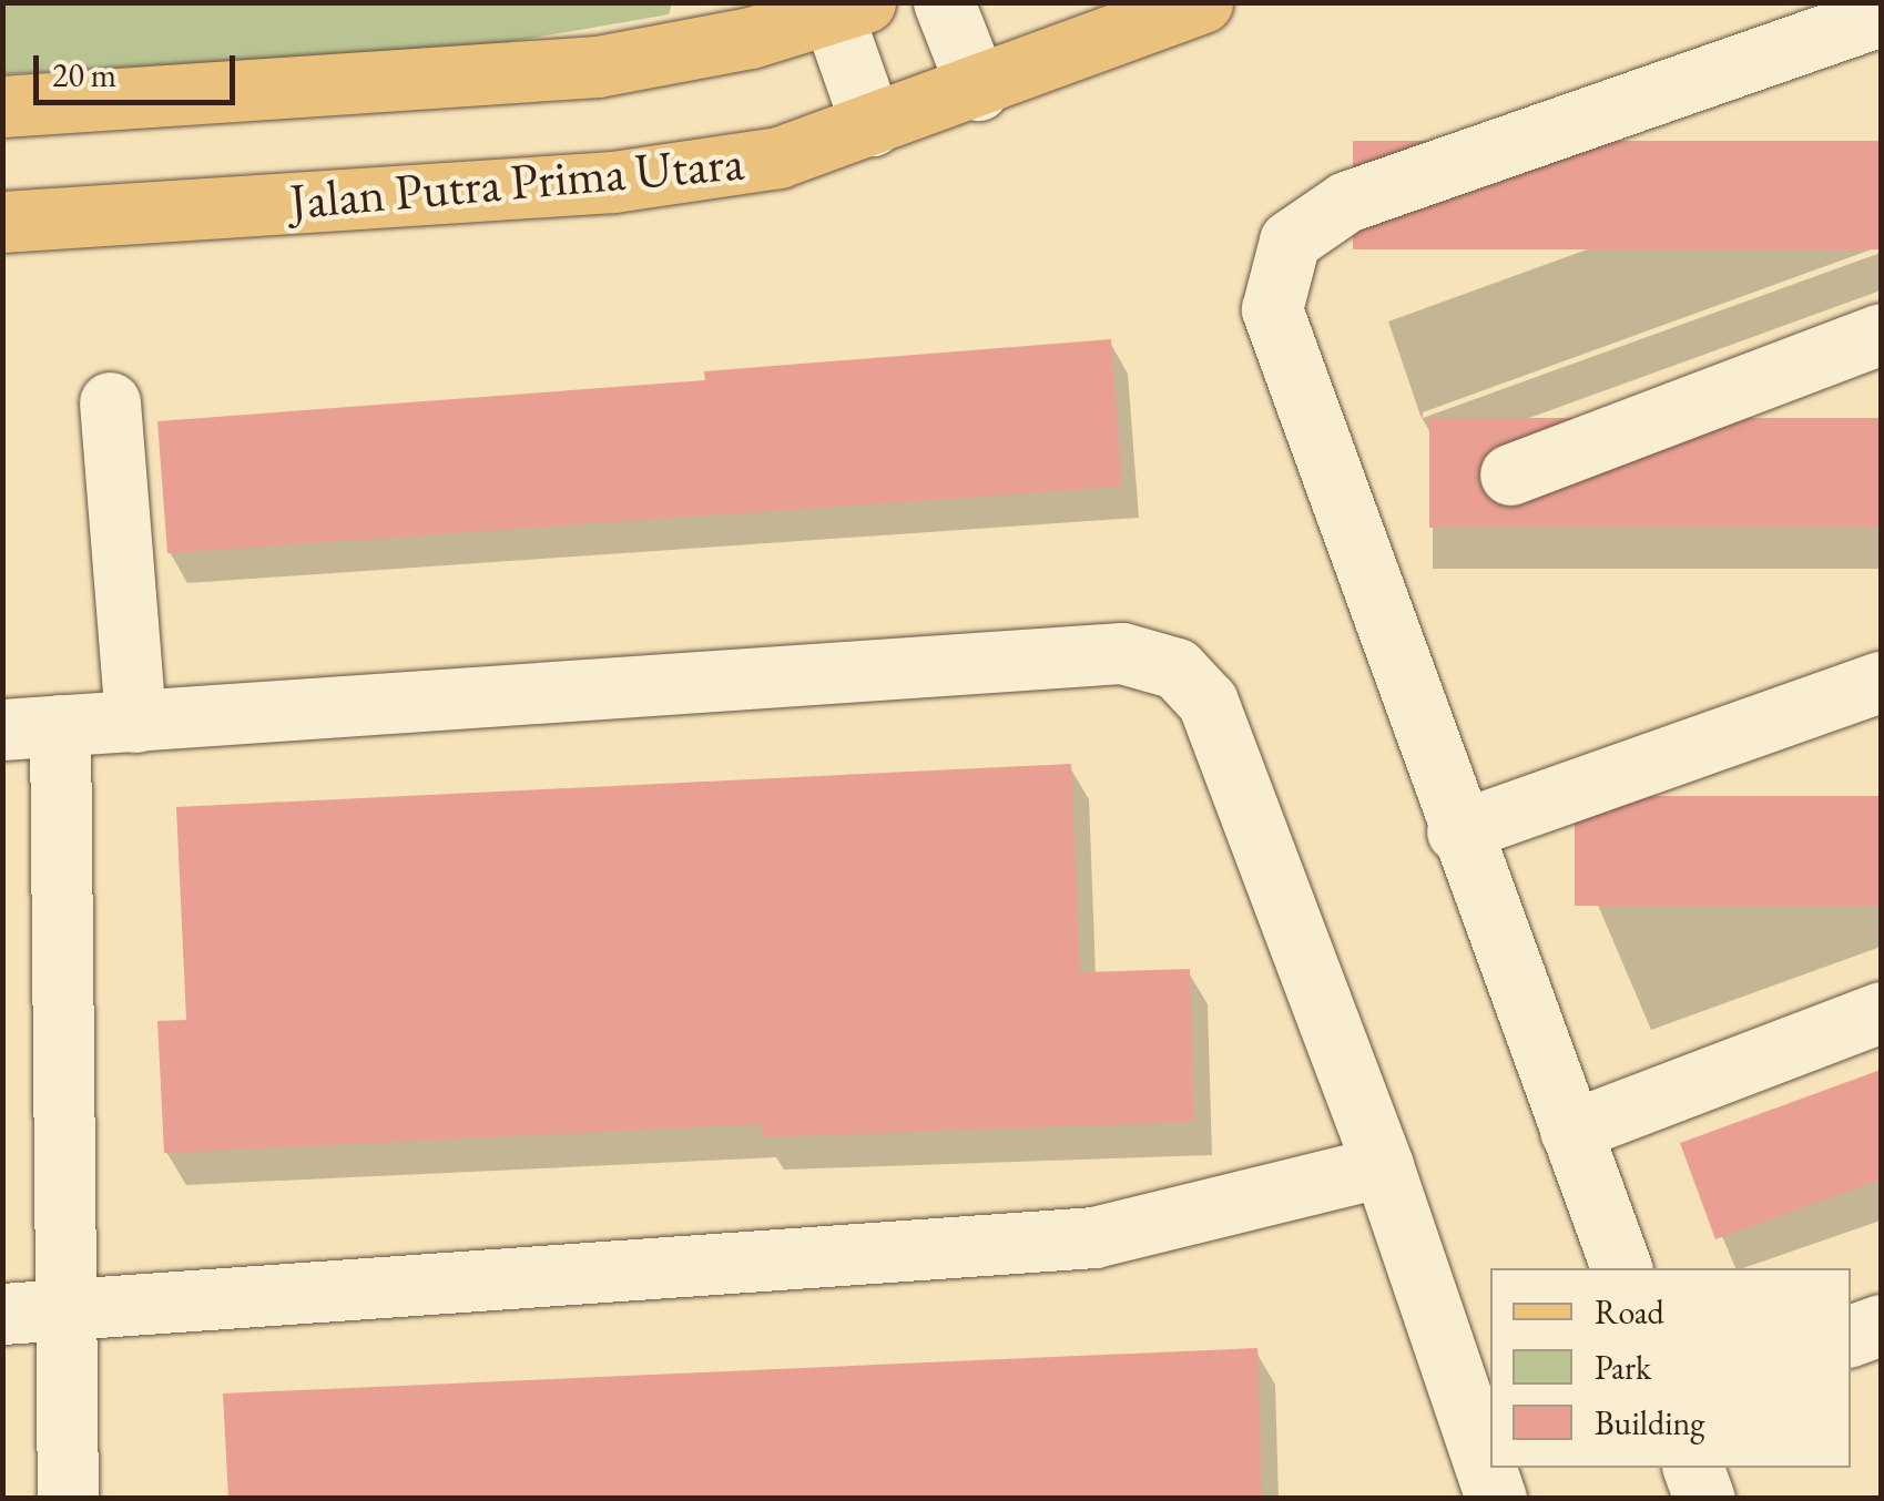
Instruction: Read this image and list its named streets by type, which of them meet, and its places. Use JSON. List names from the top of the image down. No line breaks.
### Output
{"streets":{"main road":["Jalan Putra Prima Utara"]},"legend":["Road","Park","Building"],"scale_bar":"20 m"}
